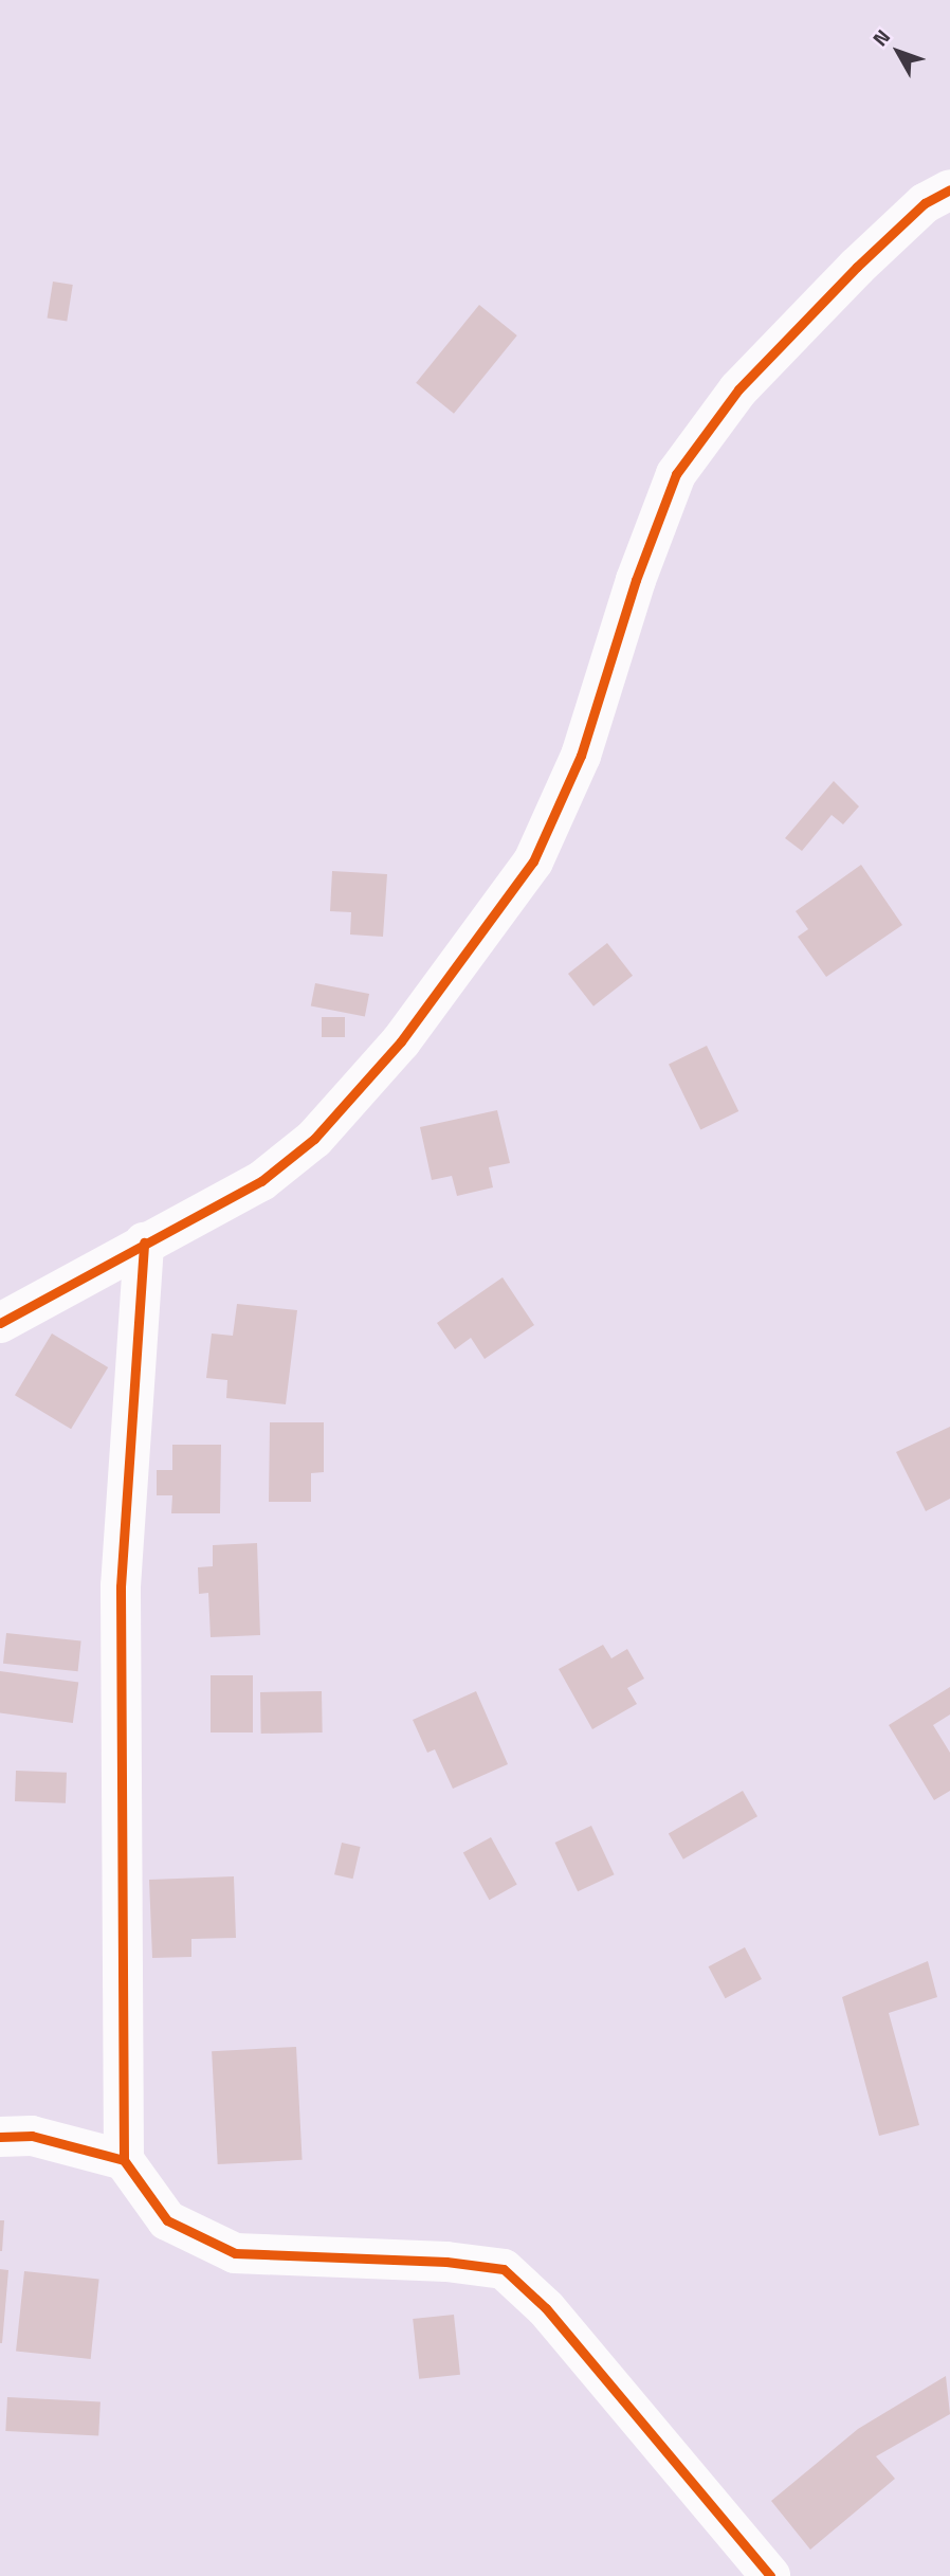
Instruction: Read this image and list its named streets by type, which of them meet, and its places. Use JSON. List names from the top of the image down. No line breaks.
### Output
{"north":"top left"}
